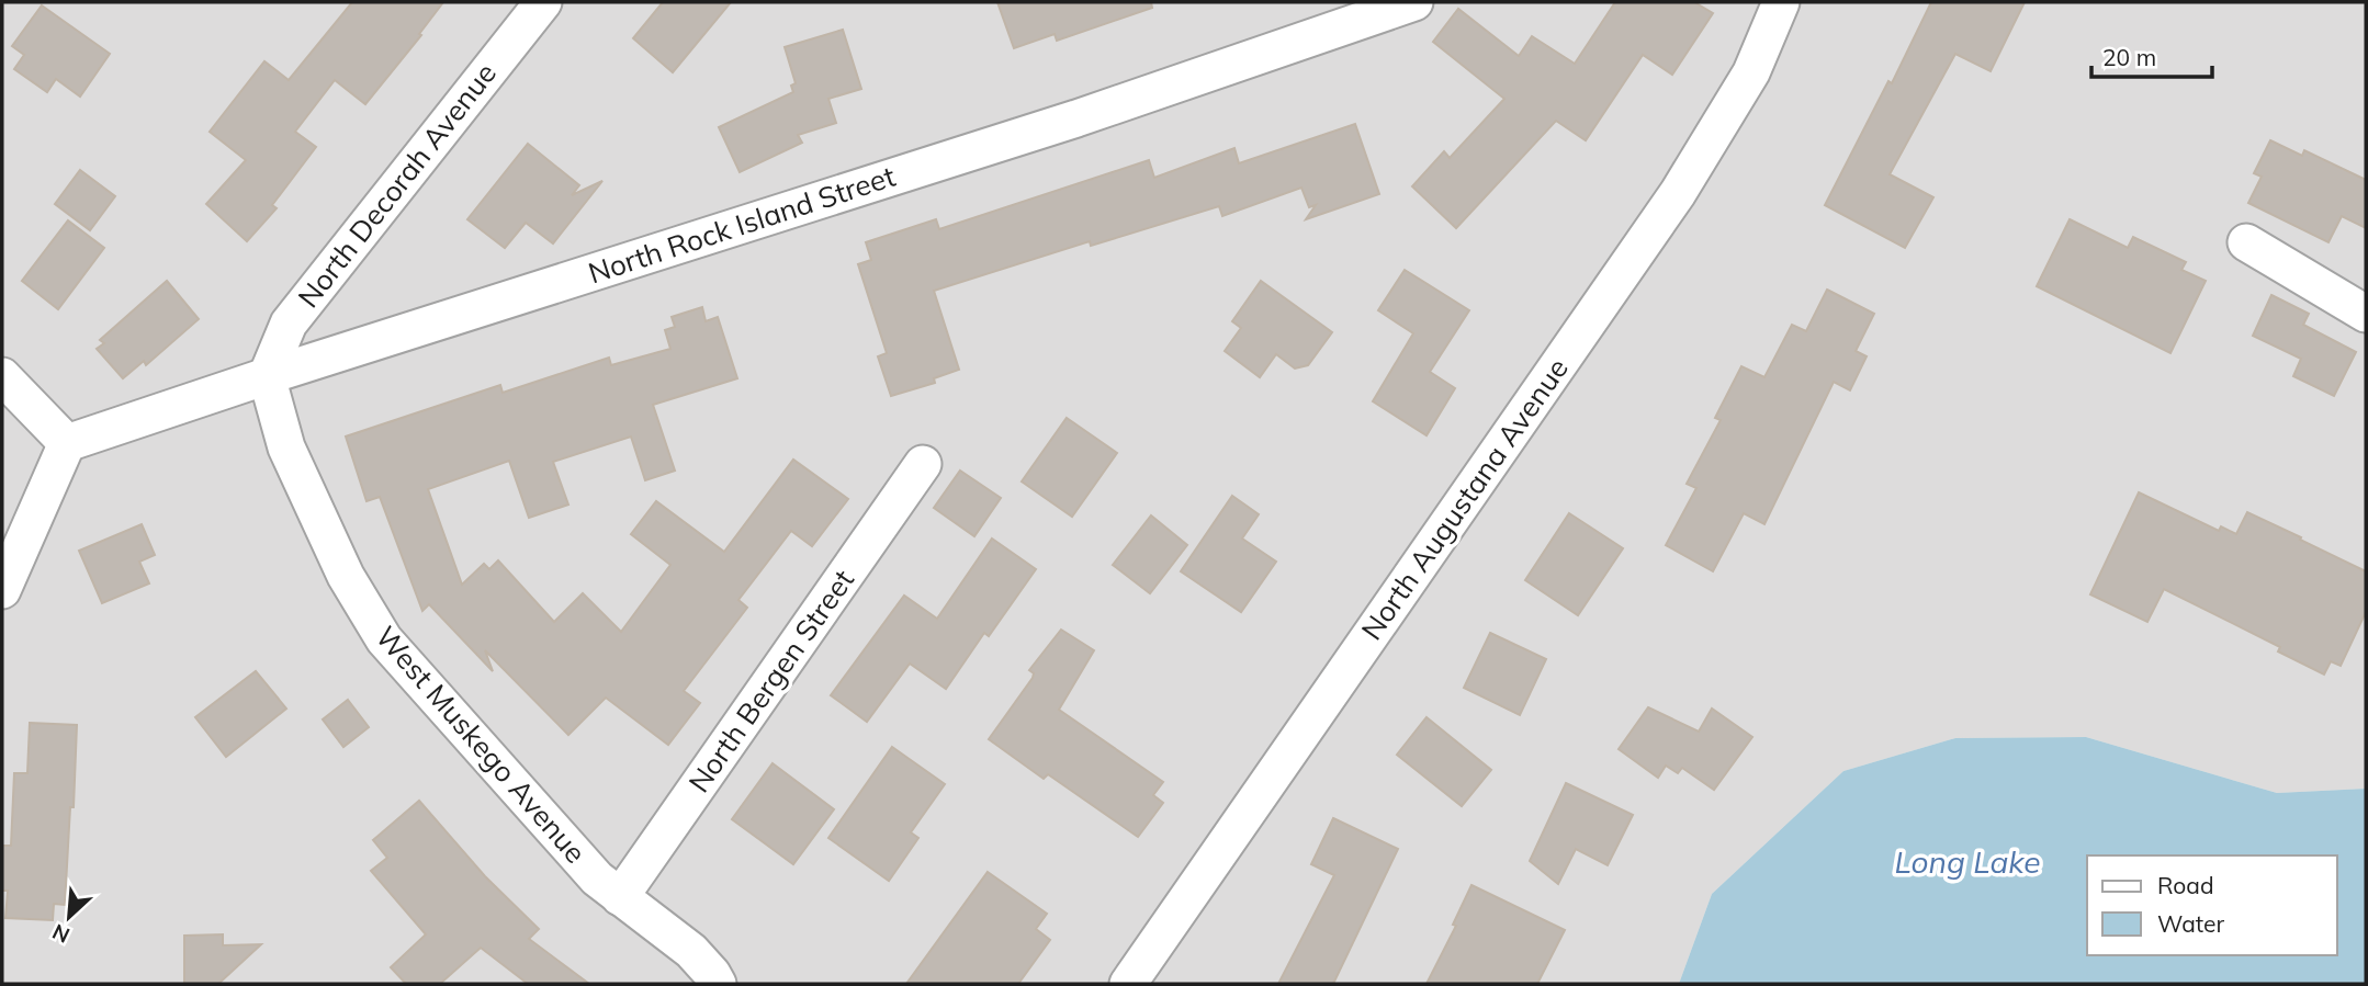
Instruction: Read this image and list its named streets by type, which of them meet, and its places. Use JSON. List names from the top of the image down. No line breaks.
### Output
{"streets":{"street":["North Decorah Avenue","North Rock Island Street","North Augustana Avenue","North Bergen Street","West Muskego Avenue"]},"crossings":[["North Decorah Avenue","North Rock Island Street"],["North Decorah Avenue","West Muskego Avenue"],["North Rock Island Street","West Muskego Avenue"],["North Bergen Street","West Muskego Avenue"]],"water":["Long Lake"],"legend":["Road","Water"],"scale_bar":"20 m","north":"bottom left"}
